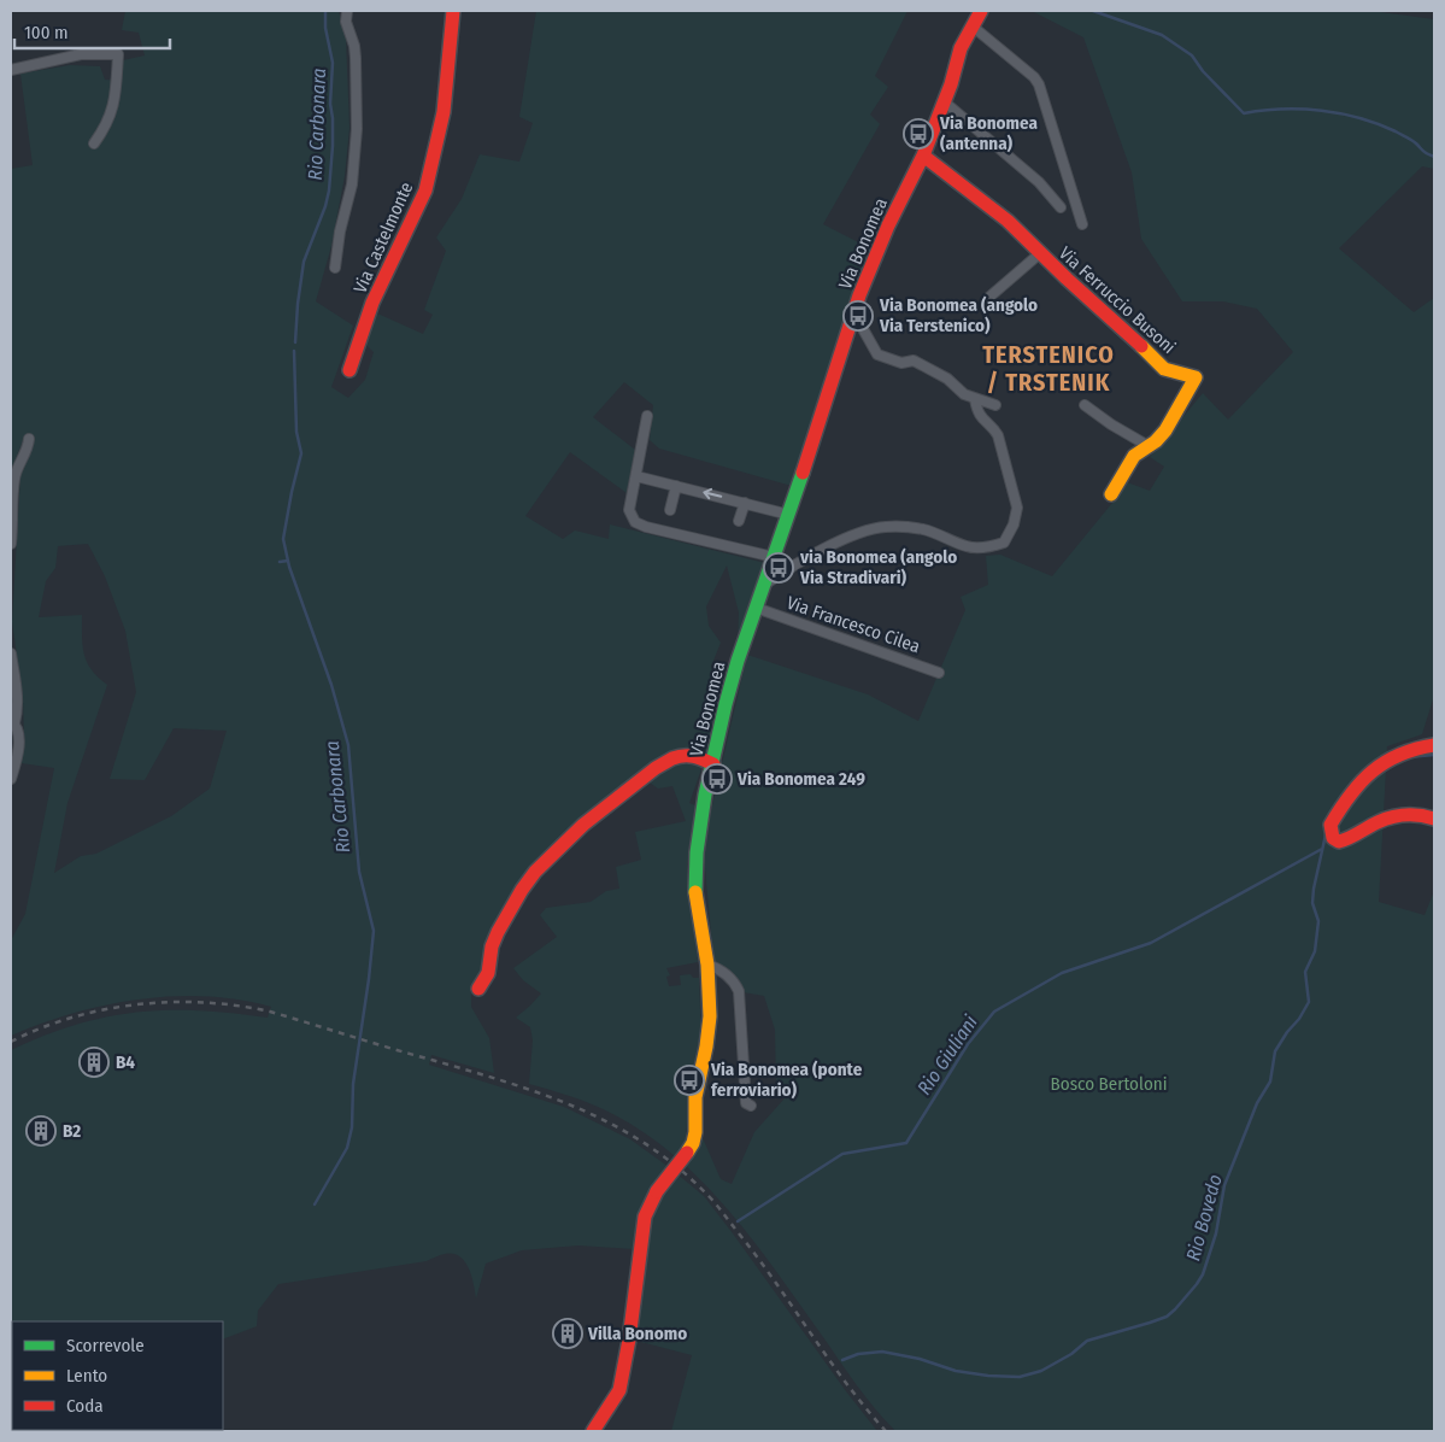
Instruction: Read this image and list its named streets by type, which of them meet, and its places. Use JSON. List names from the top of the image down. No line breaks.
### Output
{"streets":{"street":["Via Castelmonte","Via Bonomea","Via Ferruccio Busoni","Via Francesco Cilea"]},"crossings":[["Via Bonomea","Via Ferruccio Busoni"],["Via Bonomea","Via Francesco Cilea"]],"districts":["TERSTENICO / TRSTENIK"],"water":["Rio Carbonara","Rio Giuliani","Rio Bovedo"],"parks":["Bosco Bertoloni"],"places":{"bus stop":["Via Bonomea (antenna)","Via Bonomea (angolo Via Terstenico)","via Bonomea (angolo Via Stradivari)","Via Bonomea 249","Via Bonomea (ponte ferroviario)"],"building":["B4","B2","Villa Bonomo"]},"legend":["Scorrevole","Lento","Coda"],"scale_bar":"100 m"}
